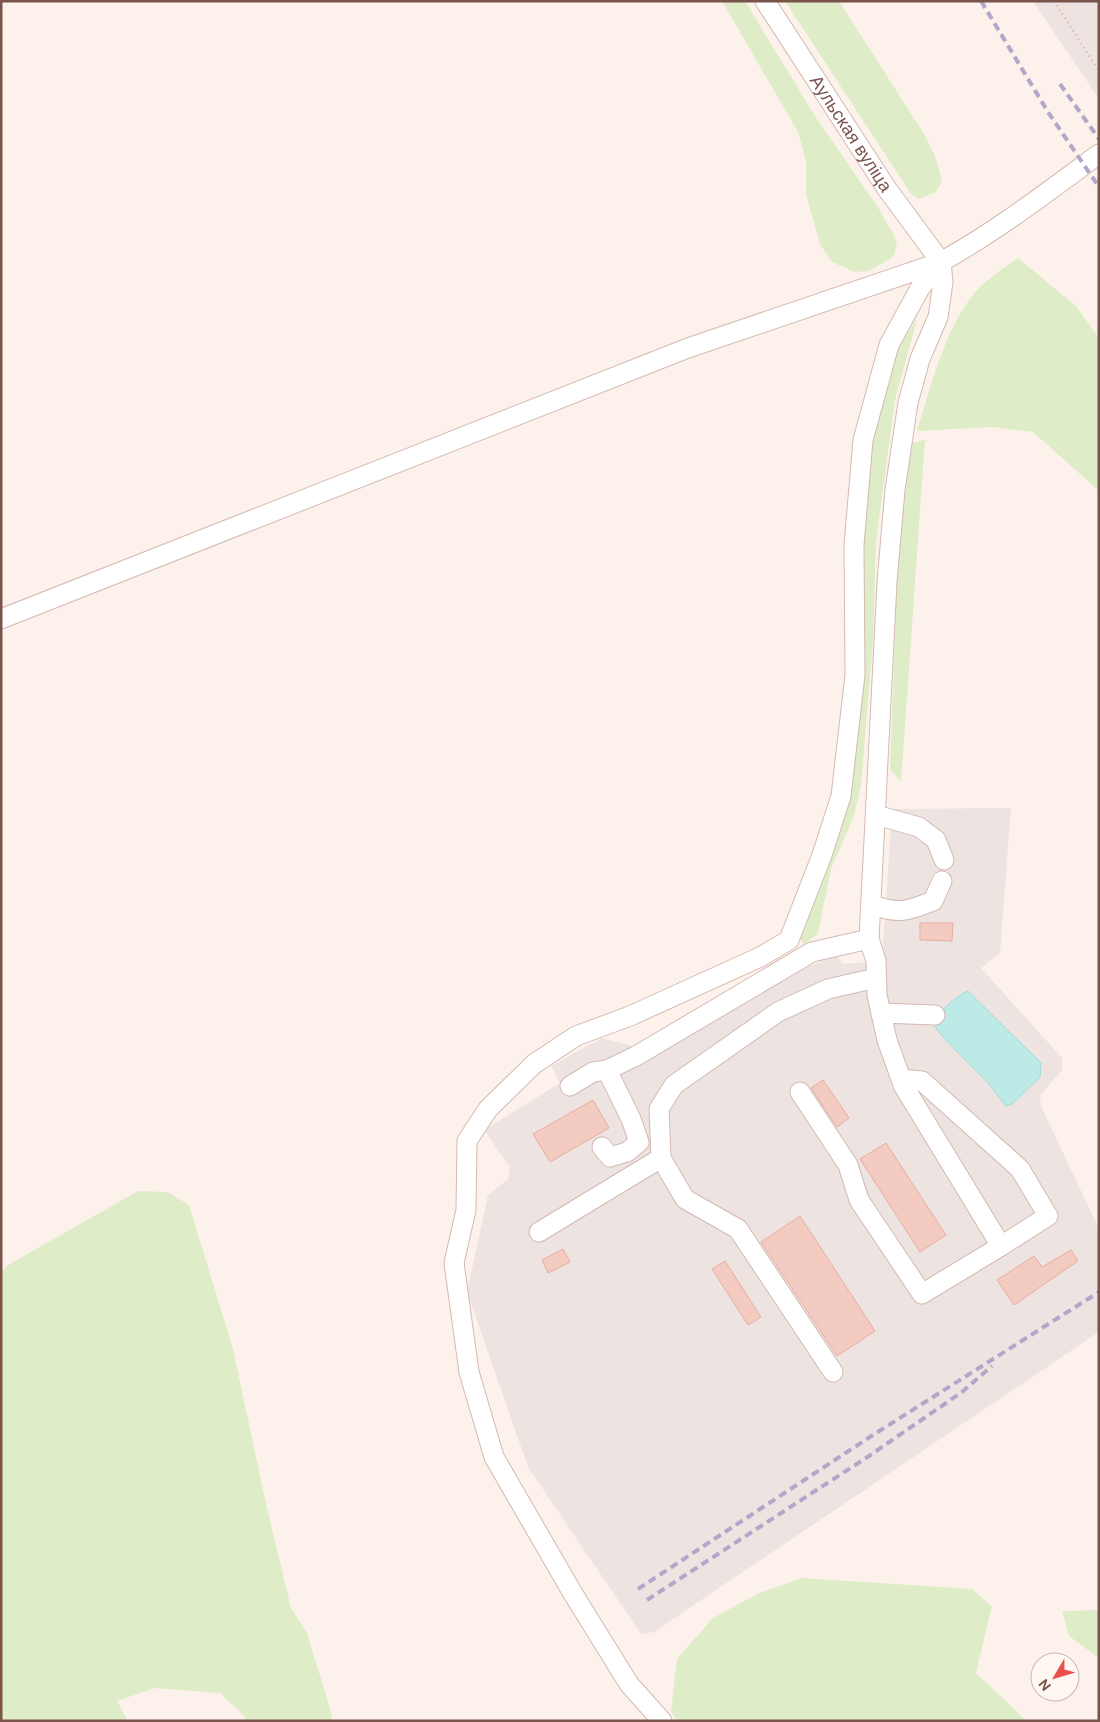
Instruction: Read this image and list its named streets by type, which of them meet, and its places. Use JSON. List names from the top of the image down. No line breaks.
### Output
{"streets":{"street":["Аульская вуліца"]},"north":"bottom left"}
